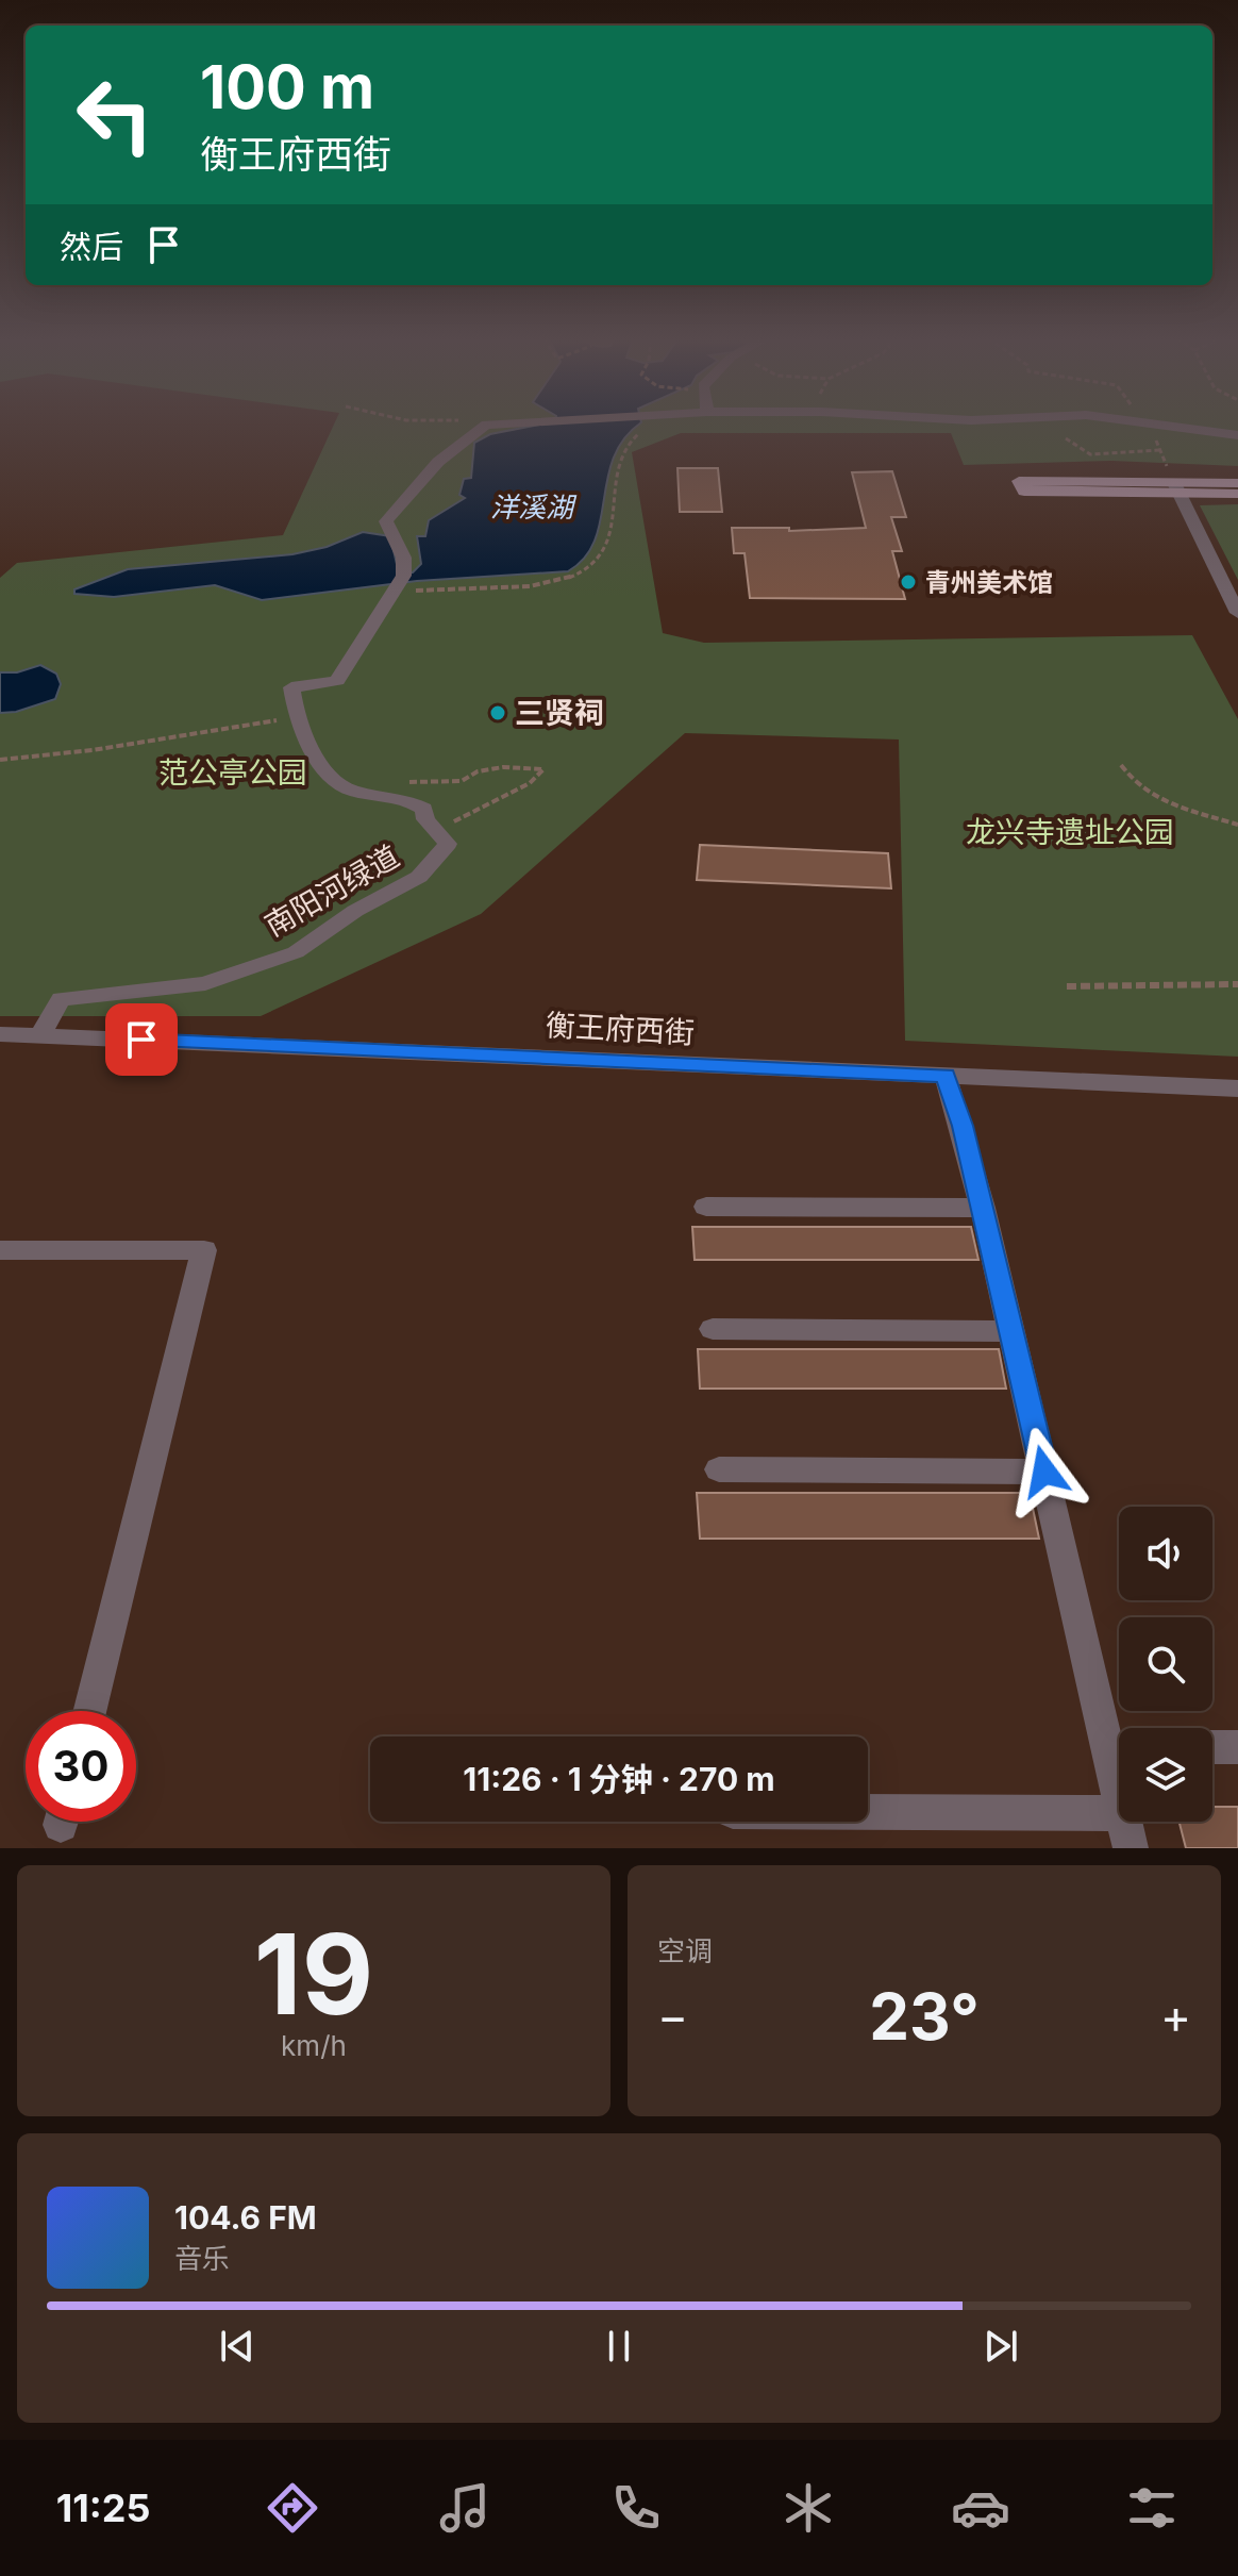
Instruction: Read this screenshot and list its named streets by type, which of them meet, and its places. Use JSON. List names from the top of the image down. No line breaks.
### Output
{"streets":{"street":["南阳河绿道","衡王府西街"]},"crossings":[["南阳河绿道","衡王府西街"]],"water":["洋溪湖"],"parks":["范公亭公园","龙兴寺遗址公园"],"places":["青州美术馆","三贤祠"],"page":{"turn":["100 m","衡王府西街"],"then":"然后","limit":"30","trip":"11:26 · 1 分钟 · 270 m","tile":[["19","km/h"],"空调"],"heat":["−","23°","+"],"song":["104.6 FM","音乐"],"tabs":"11:25"}}
